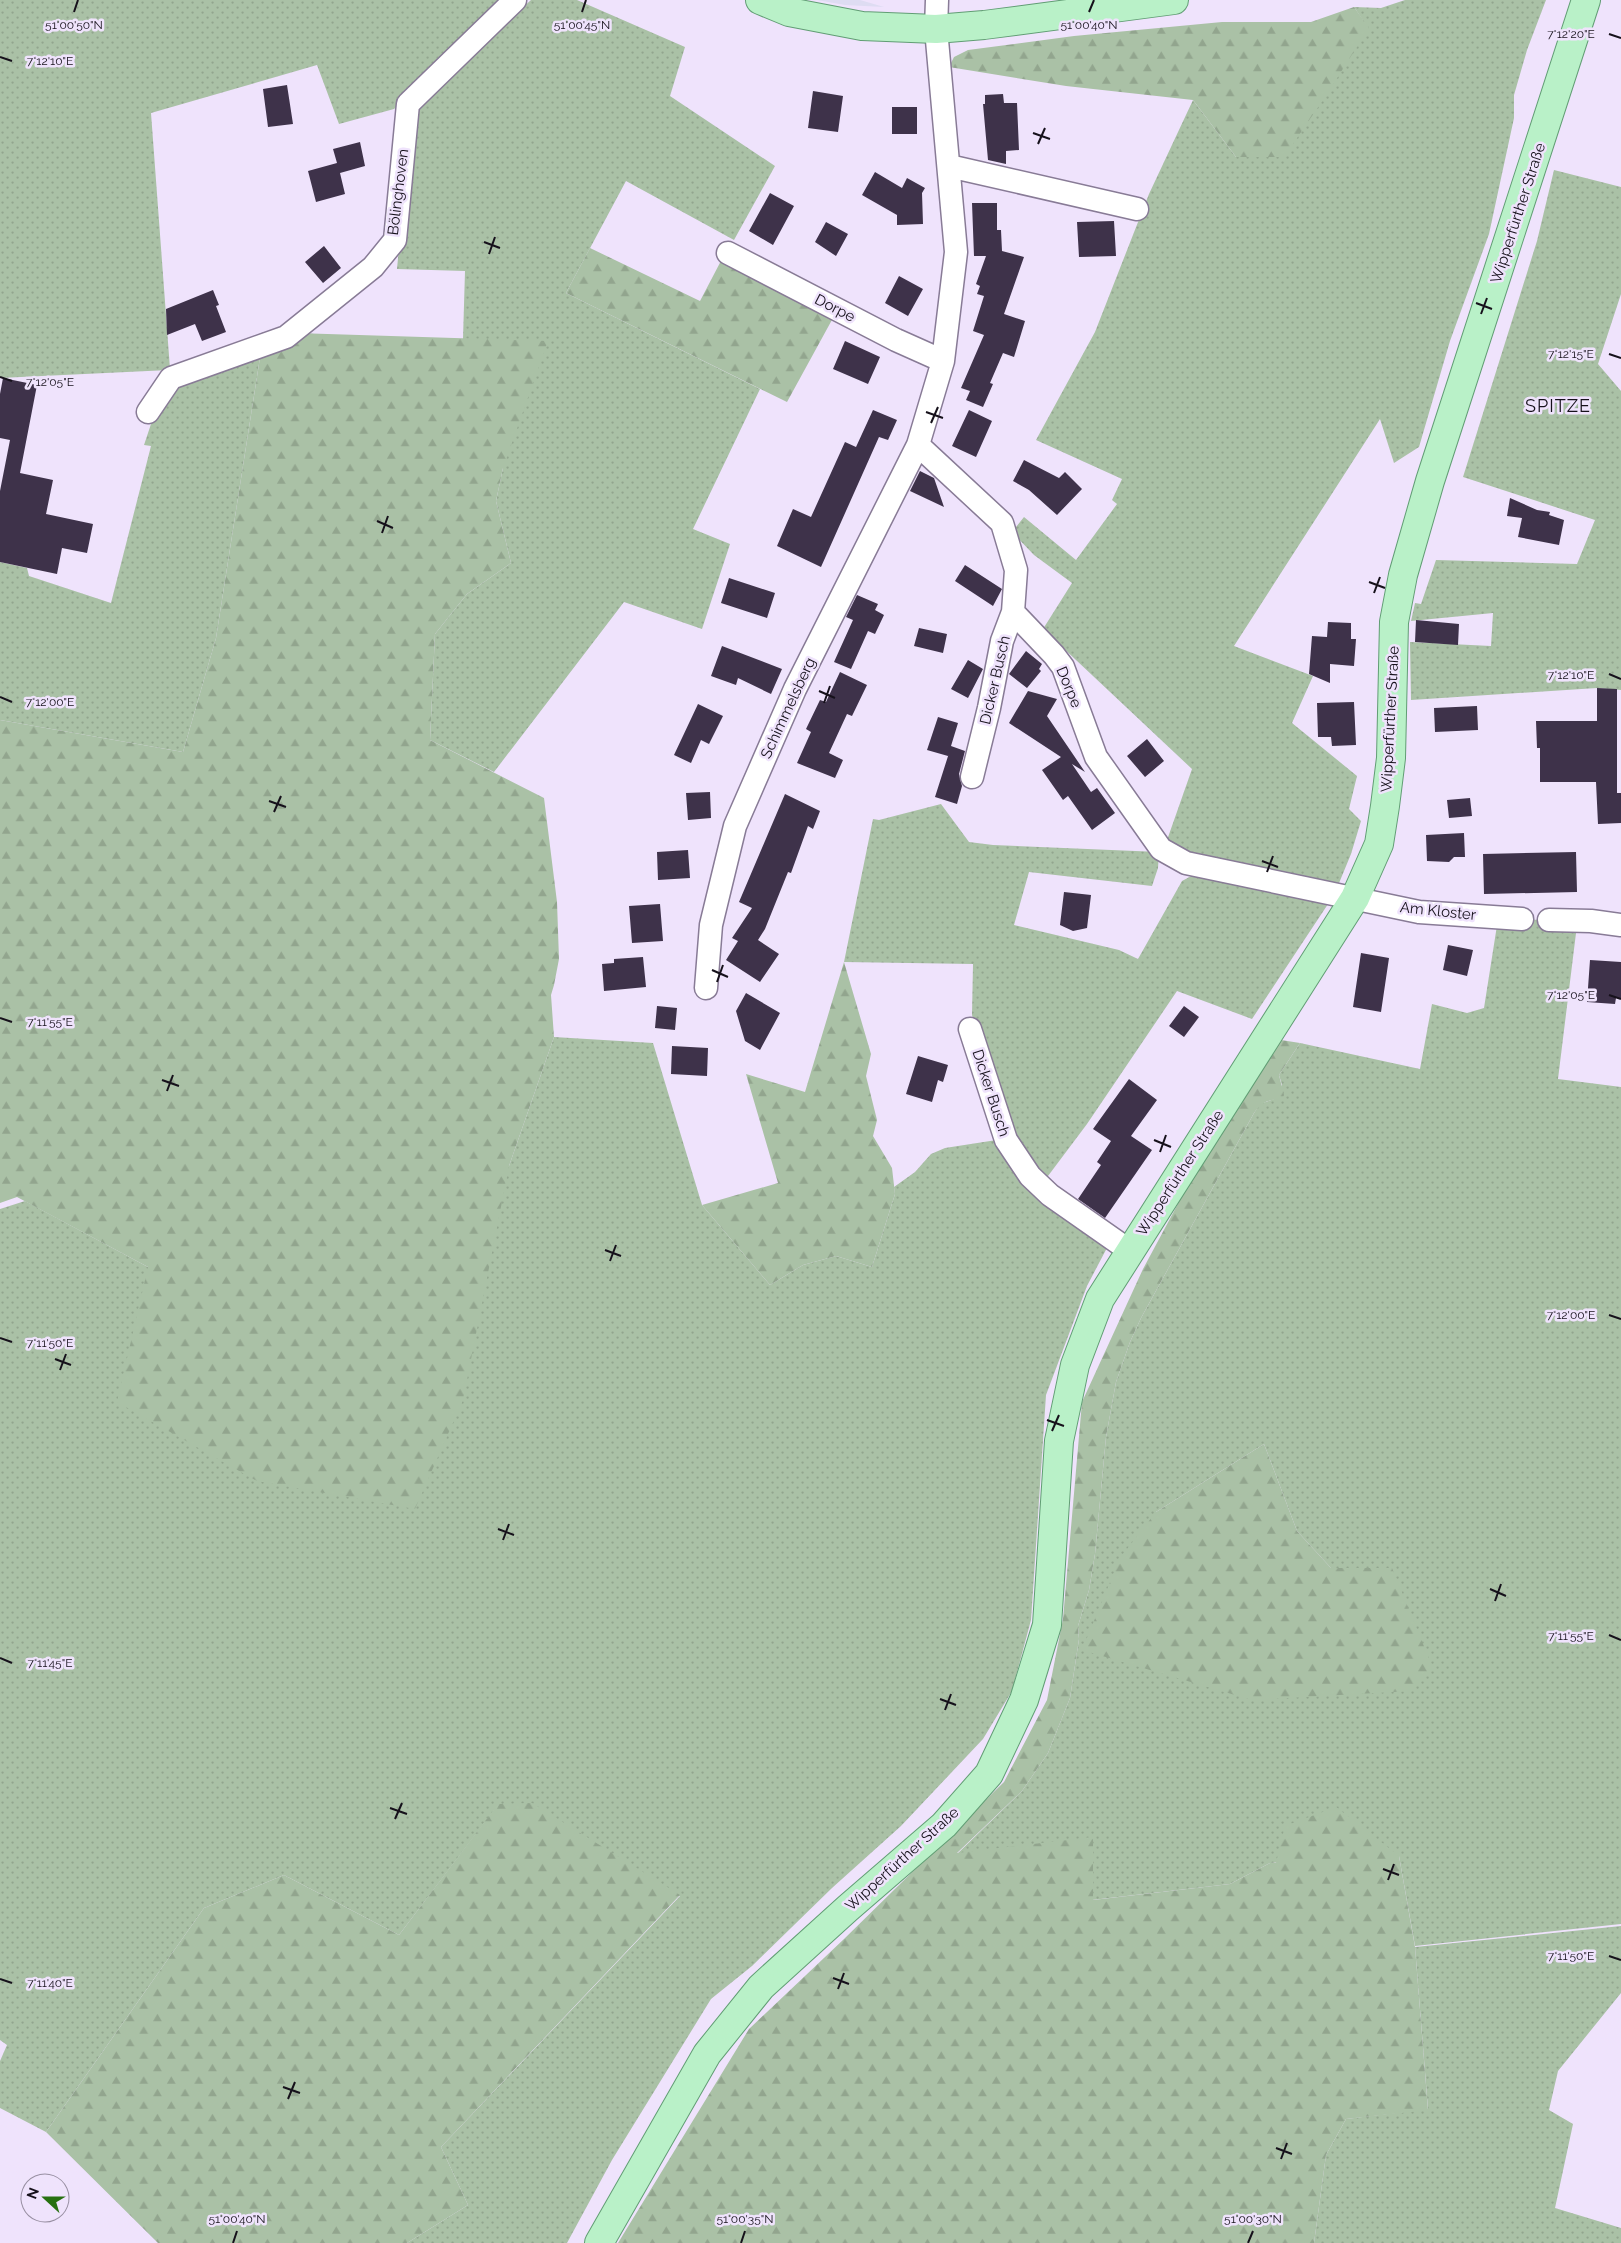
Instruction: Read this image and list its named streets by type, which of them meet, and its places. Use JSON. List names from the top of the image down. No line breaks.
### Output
{"streets":{"main road":["Wipperfürther Straße"],"street":["Bölinghoven","Dorpe","Dicker Busch","Schimmelsberg","Am Kloster"]},"crossings":[["Wipperfürther Straße","Dorpe"],["Wipperfürther Straße","Dicker Busch"],["Wipperfürther Straße","Am Kloster"],["Dorpe","Dicker Busch"],["Dorpe","Am Kloster"]],"districts":["SPITZE"],"north":"left","coordinates":["51°00'50\"N","51°00'45\"N","51°00'40\"N","7°12'20\"E","7°12'10\"E","7°12'15\"E","7°12'05\"E","7°12'00\"E","7°11'55\"E","7°11'50\"E","7°11'45\"E","7°11'40\"E","51°00'35\"N","51°00'30\"N"]}
